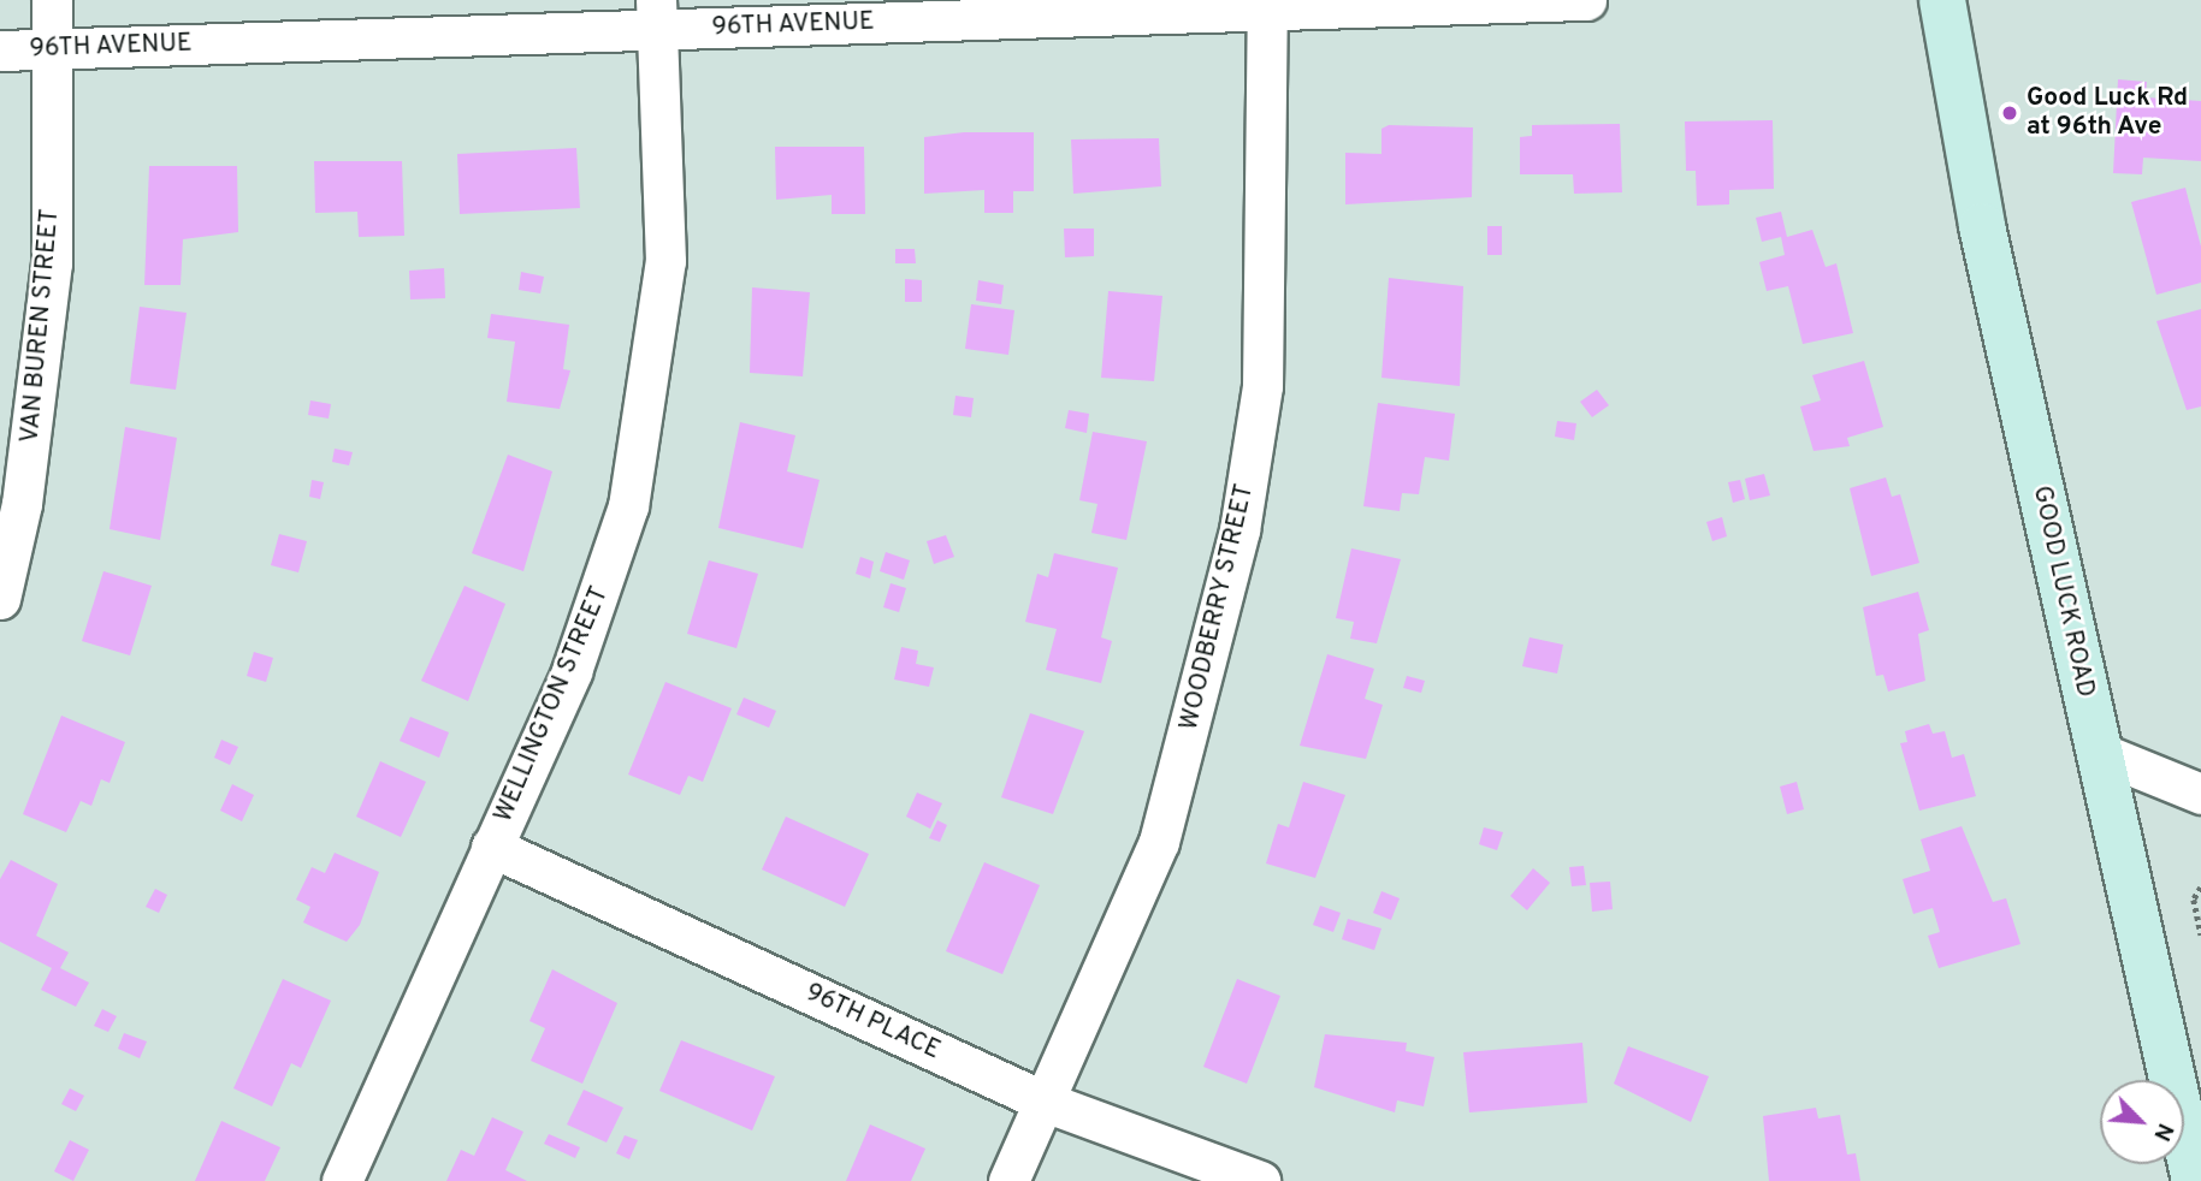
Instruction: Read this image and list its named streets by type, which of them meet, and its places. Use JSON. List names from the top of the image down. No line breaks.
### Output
{"streets":{"main road":["GOOD LUCK ROAD"],"street":["96TH AVENUE","VAN BUREN STREET","WOODBERRY STREET","WELLINGTON STREET","96TH PLACE"]},"crossings":[["96TH AVENUE","VAN BUREN STREET"],["96TH AVENUE","WOODBERRY STREET"],["96TH AVENUE","WELLINGTON STREET"],["WOODBERRY STREET","96TH PLACE"],["WELLINGTON STREET","96TH PLACE"]],"places":["Good Luck Rd at 96th Ave"],"north":"bottom right"}
